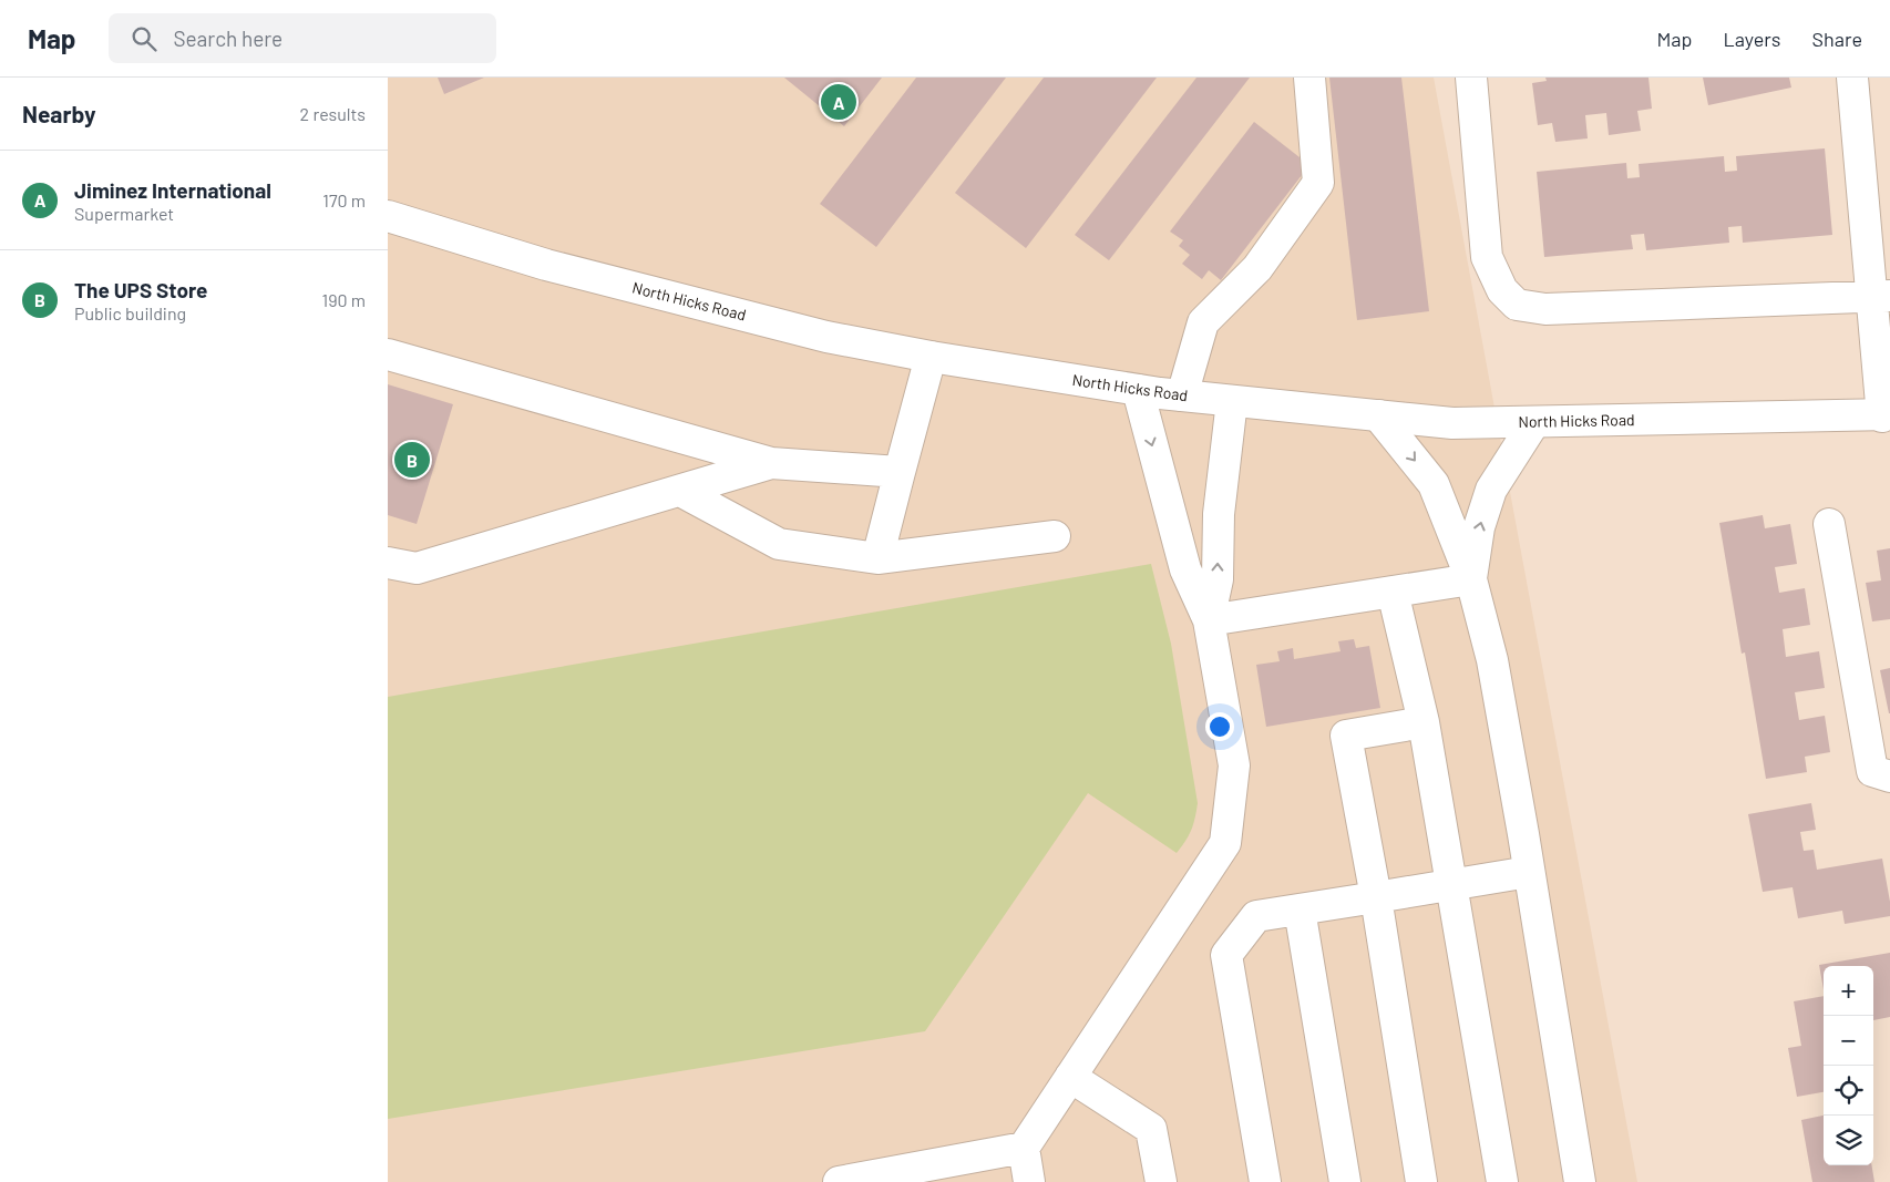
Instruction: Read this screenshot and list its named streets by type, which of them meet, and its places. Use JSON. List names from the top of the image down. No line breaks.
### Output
{"streets":{"main road":["North Hicks Road"]},"page":{"header":"Map","search":"Search here","nav":["Map","Layers","Share"],"heading":["Nearby","2 results"],"pins":["A","B"],"list":[{"mark":"A","name":"Jiminez International","note":"Supermarket","value":"170 m"},{"mark":"B","name":"The UPS Store","note":"Public building","value":"190 m"}],"map_buttons":["+","−"]}}
